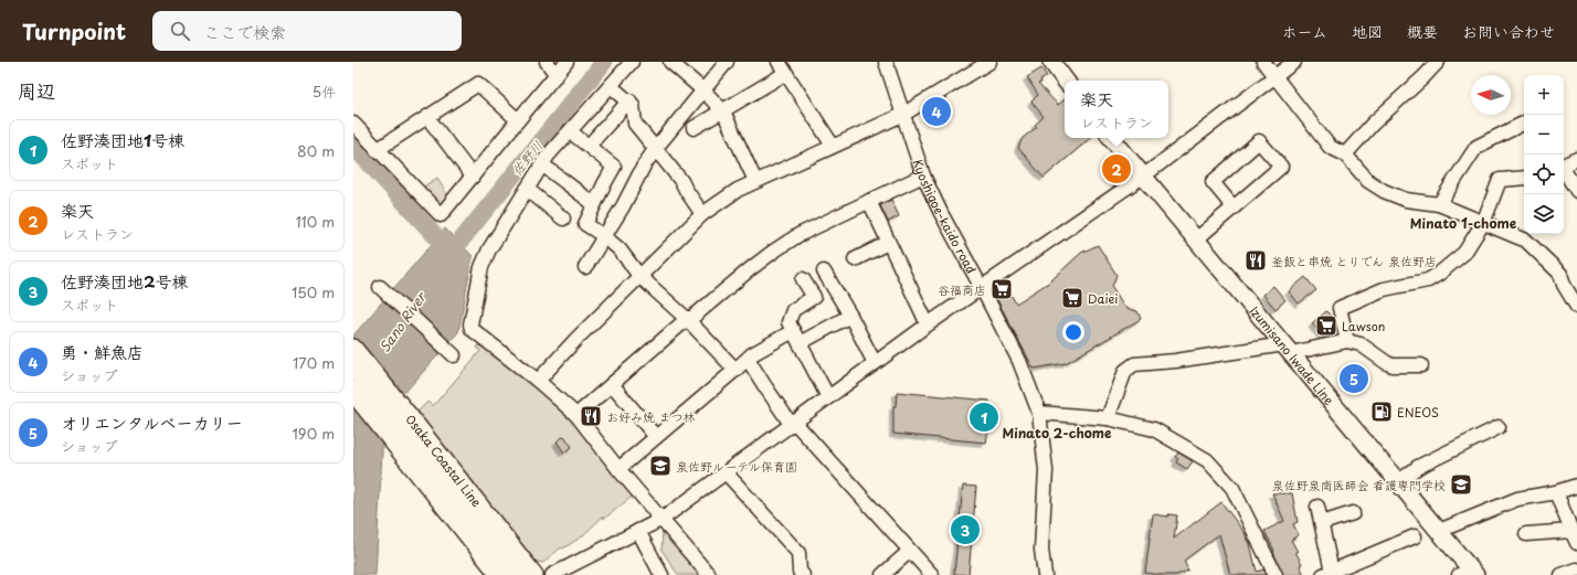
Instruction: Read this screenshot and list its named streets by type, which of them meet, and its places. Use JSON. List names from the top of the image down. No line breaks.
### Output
{"streets":{"main road":["Izumisano Iwade Line","Osaka Coastal Line"],"street":["Kyoshigoe-kaido road"]},"districts":["Minato 1-chome","Minato 2-chome"],"water":["佐野川","Sano River"],"places":{"restaurant":["釜飯と串焼 とりでん 泉佐野店","お好み焼 まつ林"],"supermarket":["谷福商店","Daiei","Lawson"],"fuel station":["ENEOS"],"school or university":["泉佐野ルーテル保育園","泉佐野泉南医師会 看護専門学校"]},"north":"left","page":{"header":"Turnpoint","search":"ここで検索","nav":["ホーム","地図","概要","お問い合わせ"],"heading":["周辺","5件"],"map_buttons":["+","−"],"popup":["楽天","レストラン"],"pins":["4","2","5","1","3"],"list":[{"mark":"1","name":"佐野湊団地1号棟","note":"スポット","value":"80 m"},{"mark":"2","name":"楽天","note":"レストラン","value":"110 m"},{"mark":"3","name":"佐野湊団地2号棟","note":"スポット","value":"150 m"},{"mark":"4","name":"勇・鮮魚店","note":"ショップ","value":"170 m"},{"mark":"5","name":"オリエンタルベーカリー","note":"ショップ","value":"190 m"}]}}
